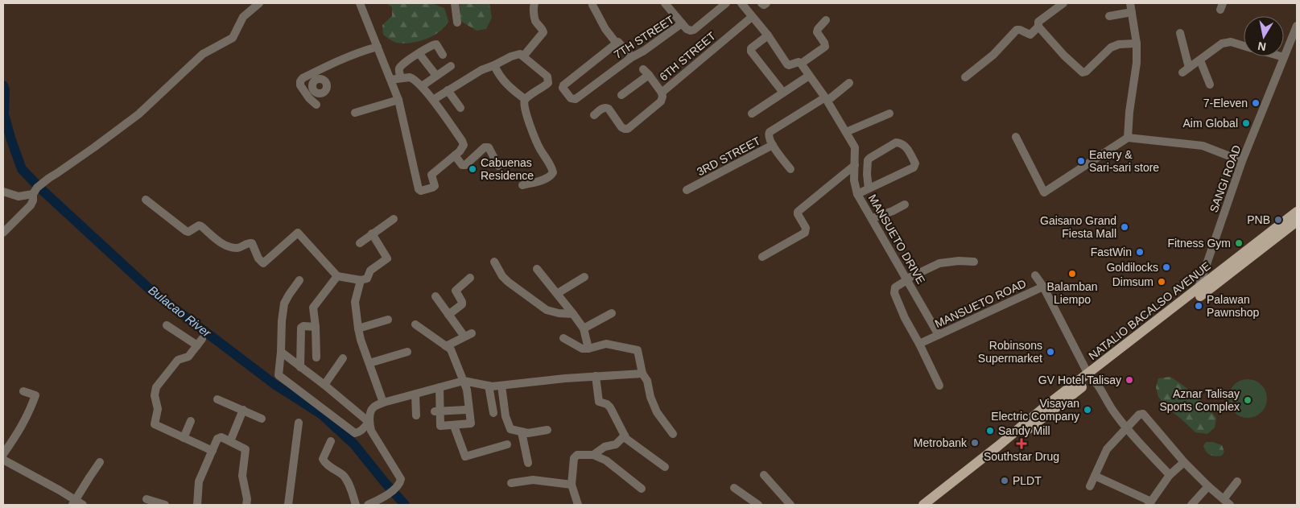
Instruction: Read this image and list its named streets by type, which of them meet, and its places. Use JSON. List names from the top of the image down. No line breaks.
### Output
{"streets":{"main road":["NATALIO BACALSO AVENUE"],"street":["7TH STREET","6TH STREET","3RD STREET","SANGI ROAD","MANSUETO DRIVE","MANSUETO ROAD"]},"crossings":[["3RD STREET","MANSUETO DRIVE"],["SANGI ROAD","NATALIO BACALSO AVENUE"],["MANSUETO DRIVE","MANSUETO ROAD"],["MANSUETO ROAD","NATALIO BACALSO AVENUE"]],"water":["Bulacao River"],"places":{"other":["7-Eleven","Aim Global","Eatery & Sari-sari store","Cabuenas Residence","PNB","Gaisano Grand Fiesta Mall","Fitness Gym","FastWin","Goldilocks","Balamban Liempo","Dimsum","Palawan Pawnshop","Robinsons Supermarket","GV Hotel Talisay","Aznar Talisay Sports Complex","Visayan Electric Company","Sandy Mill","Metrobank","PLDT"],"health":["Southstar Drug"]},"north":"bottom"}
